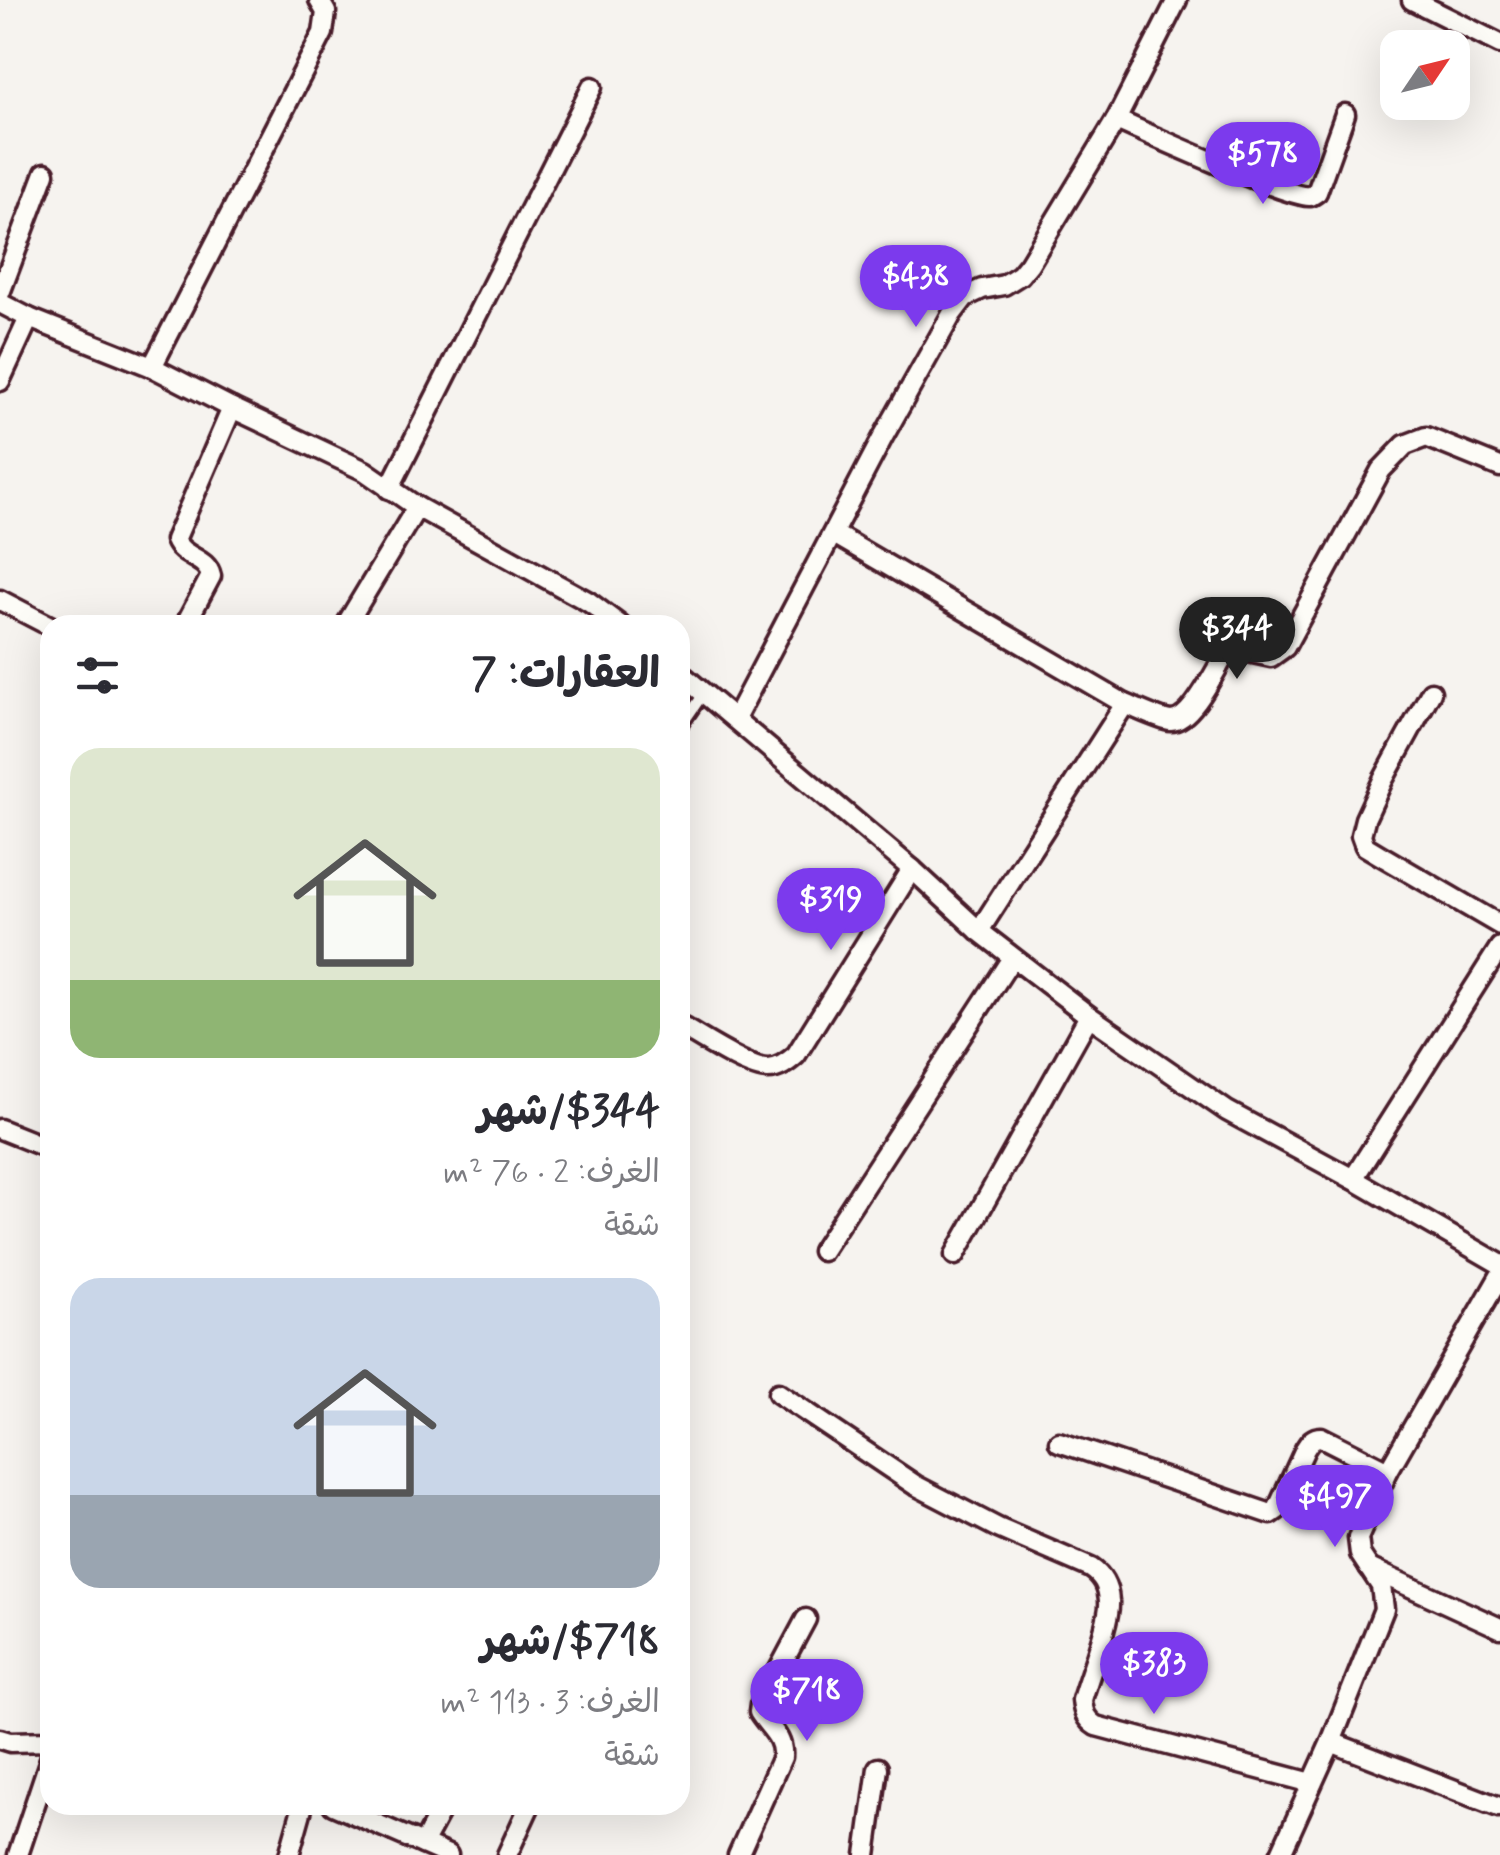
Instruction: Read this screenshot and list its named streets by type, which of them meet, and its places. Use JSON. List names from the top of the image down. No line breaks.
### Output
{"north":"top right","page":{"price":["$578","$438","$344","$319","$497","$383","$718"],"heading":"العقارات: 7","list":[{"name":"$344/شهر","note":"الغرف: 2 · 76 m² · شقة"},{"name":"$718/شهر","note":"الغرف: 3 · 113 m² · شقة"}]}}
